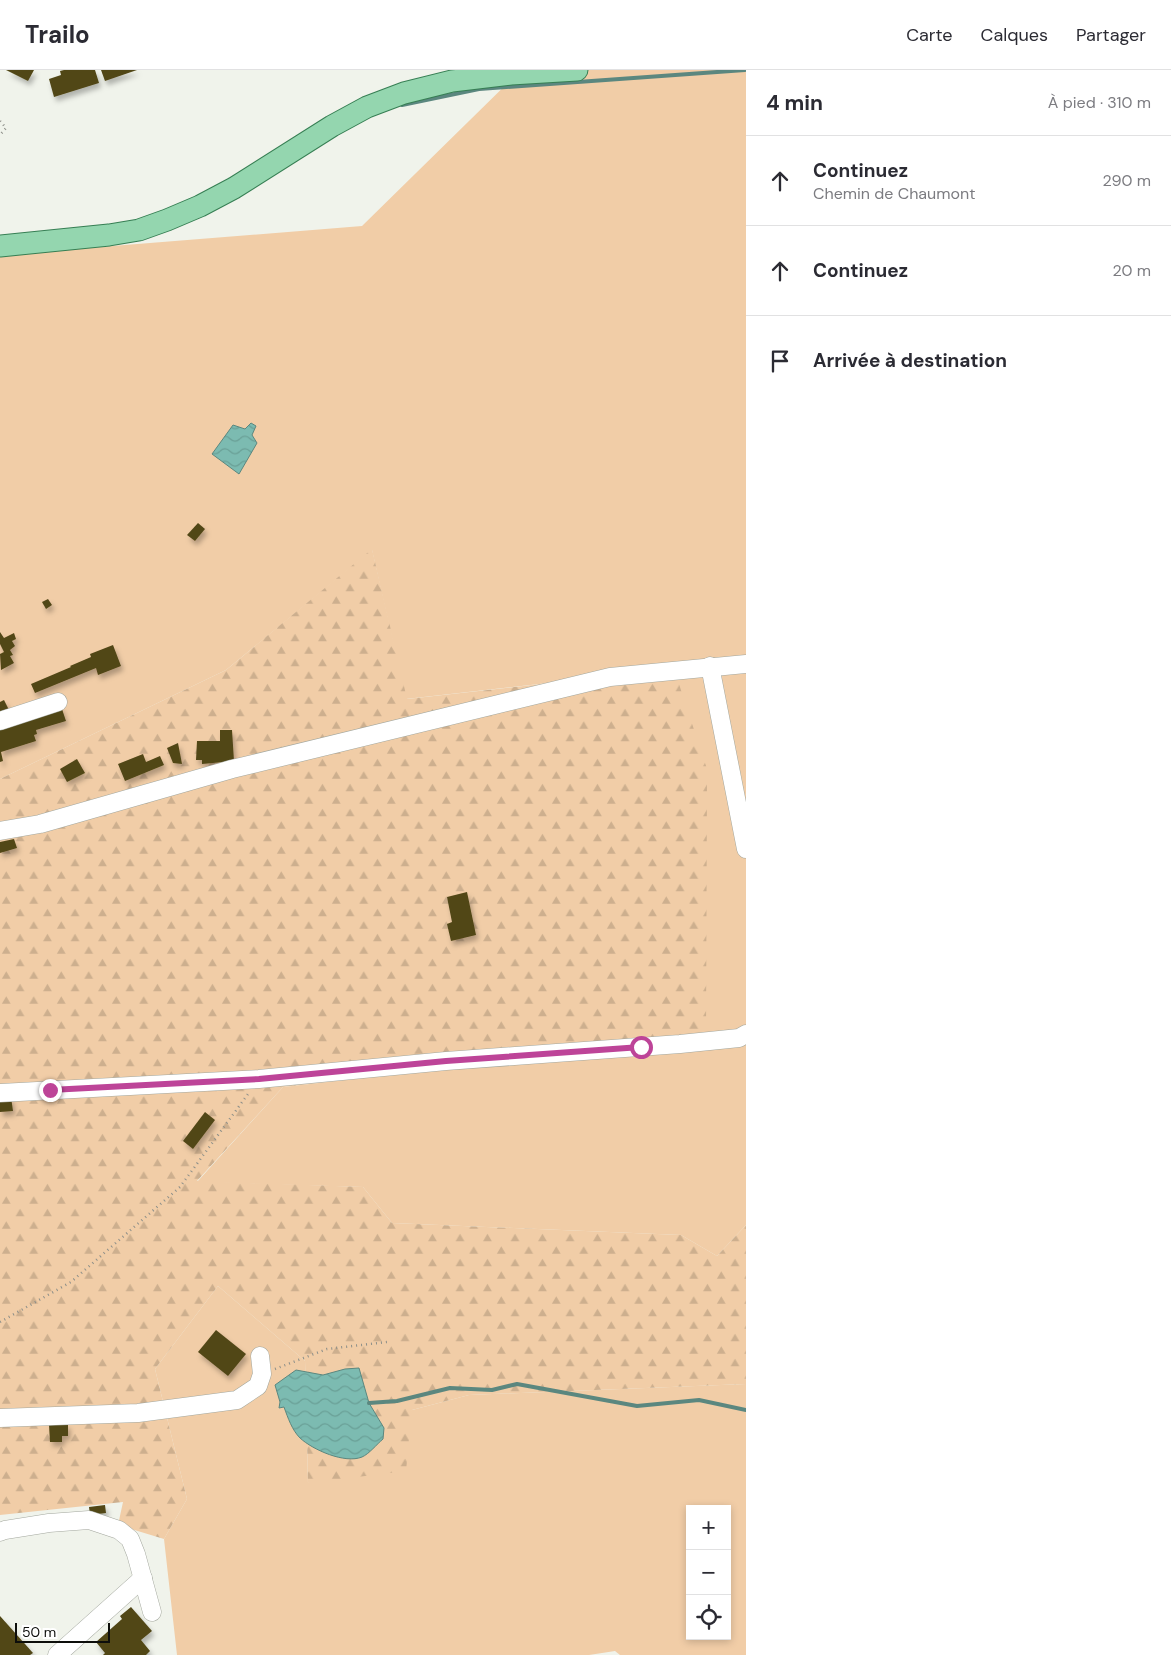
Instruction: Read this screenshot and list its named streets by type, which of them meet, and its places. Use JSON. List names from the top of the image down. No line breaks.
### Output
{"scale_bar":"50 m","page":{"header":"Trailo","nav":["Carte","Calques","Partager"],"heading":["4 min","À pied · 310 m"],"list":[["Continuez","Chemin de Chaumont","290 m"],["Continuez","20 m"],"Arrivée à destination"],"map_buttons":["+","−"],"scale":"50 m"}}
